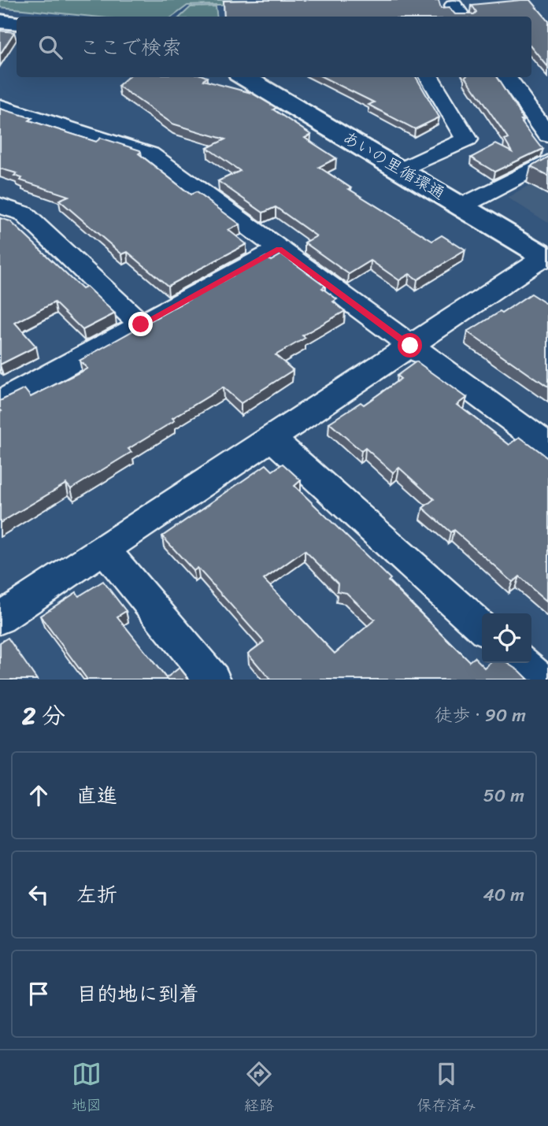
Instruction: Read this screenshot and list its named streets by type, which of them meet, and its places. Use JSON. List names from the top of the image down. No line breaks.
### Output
{"streets":{"street":["あいの里循環通"]},"page":{"search":"ここで検索","heading":["2 分","徒歩 · 90 m"],"list":[["直進","50 m"],["左折","40 m"],"目的地に到着"],"nav":["地図","経路","保存済み"]}}
